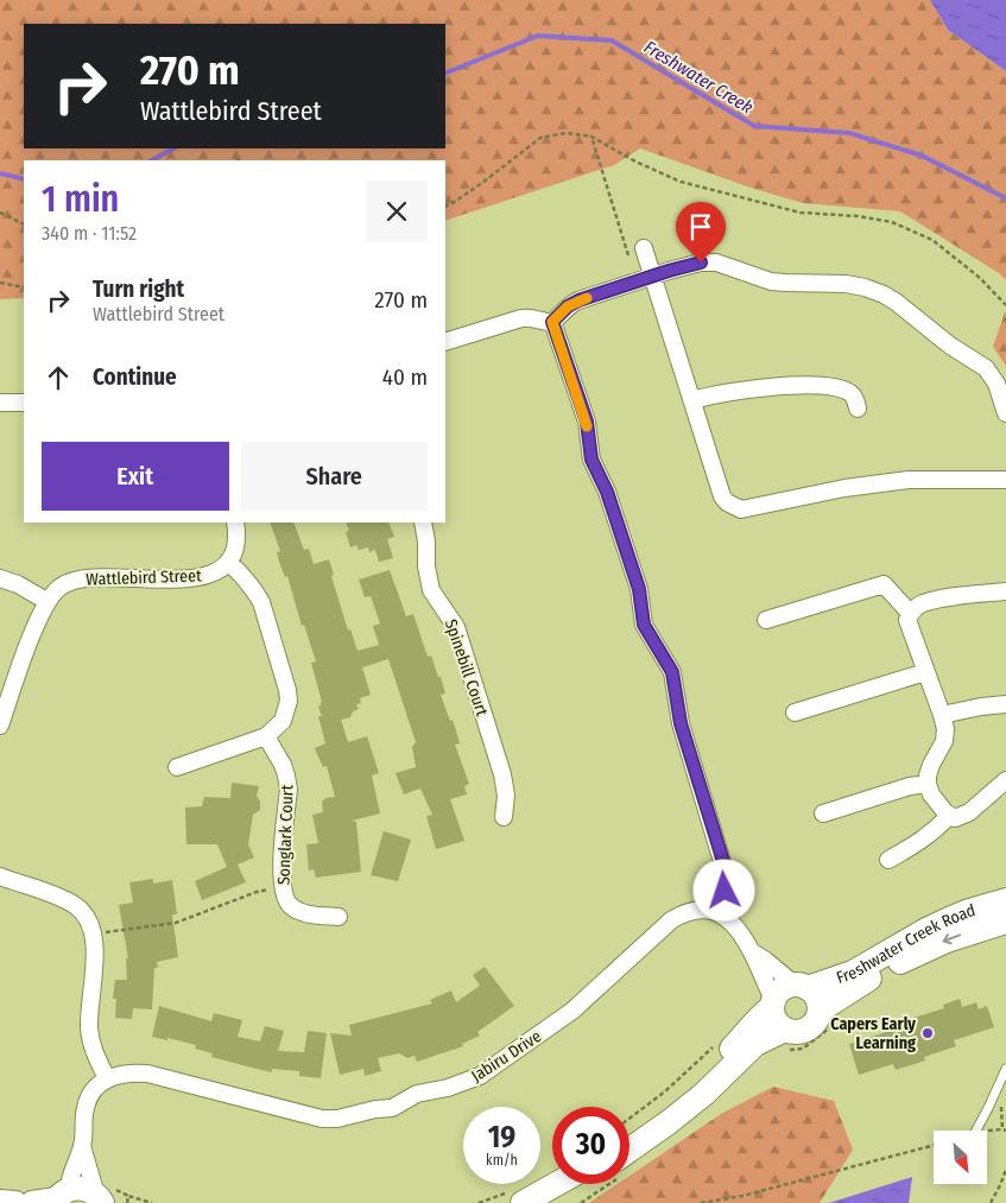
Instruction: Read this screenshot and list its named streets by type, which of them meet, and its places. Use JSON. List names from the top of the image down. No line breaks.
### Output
{"streets":{"main road":["Freshwater Creek Road"],"street":["Wattlebird Street","Spinebill Court","Songlark Court","Jabiru Drive"]},"water":["Freshwater Creek"],"places":["Capers Early Learning"],"north":"bottom right","page":{"turn":["270 m","Wattlebird Street"],"heading":["1 min","340 m · 11:52"],"list":[{"name":"Turn right","note":"Wattlebird Street","value":"270 m"},{"name":"Continue","value":"40 m"}],"buttons":["Exit","Share"],"speed":"19 km/h","limit":"30"}}
